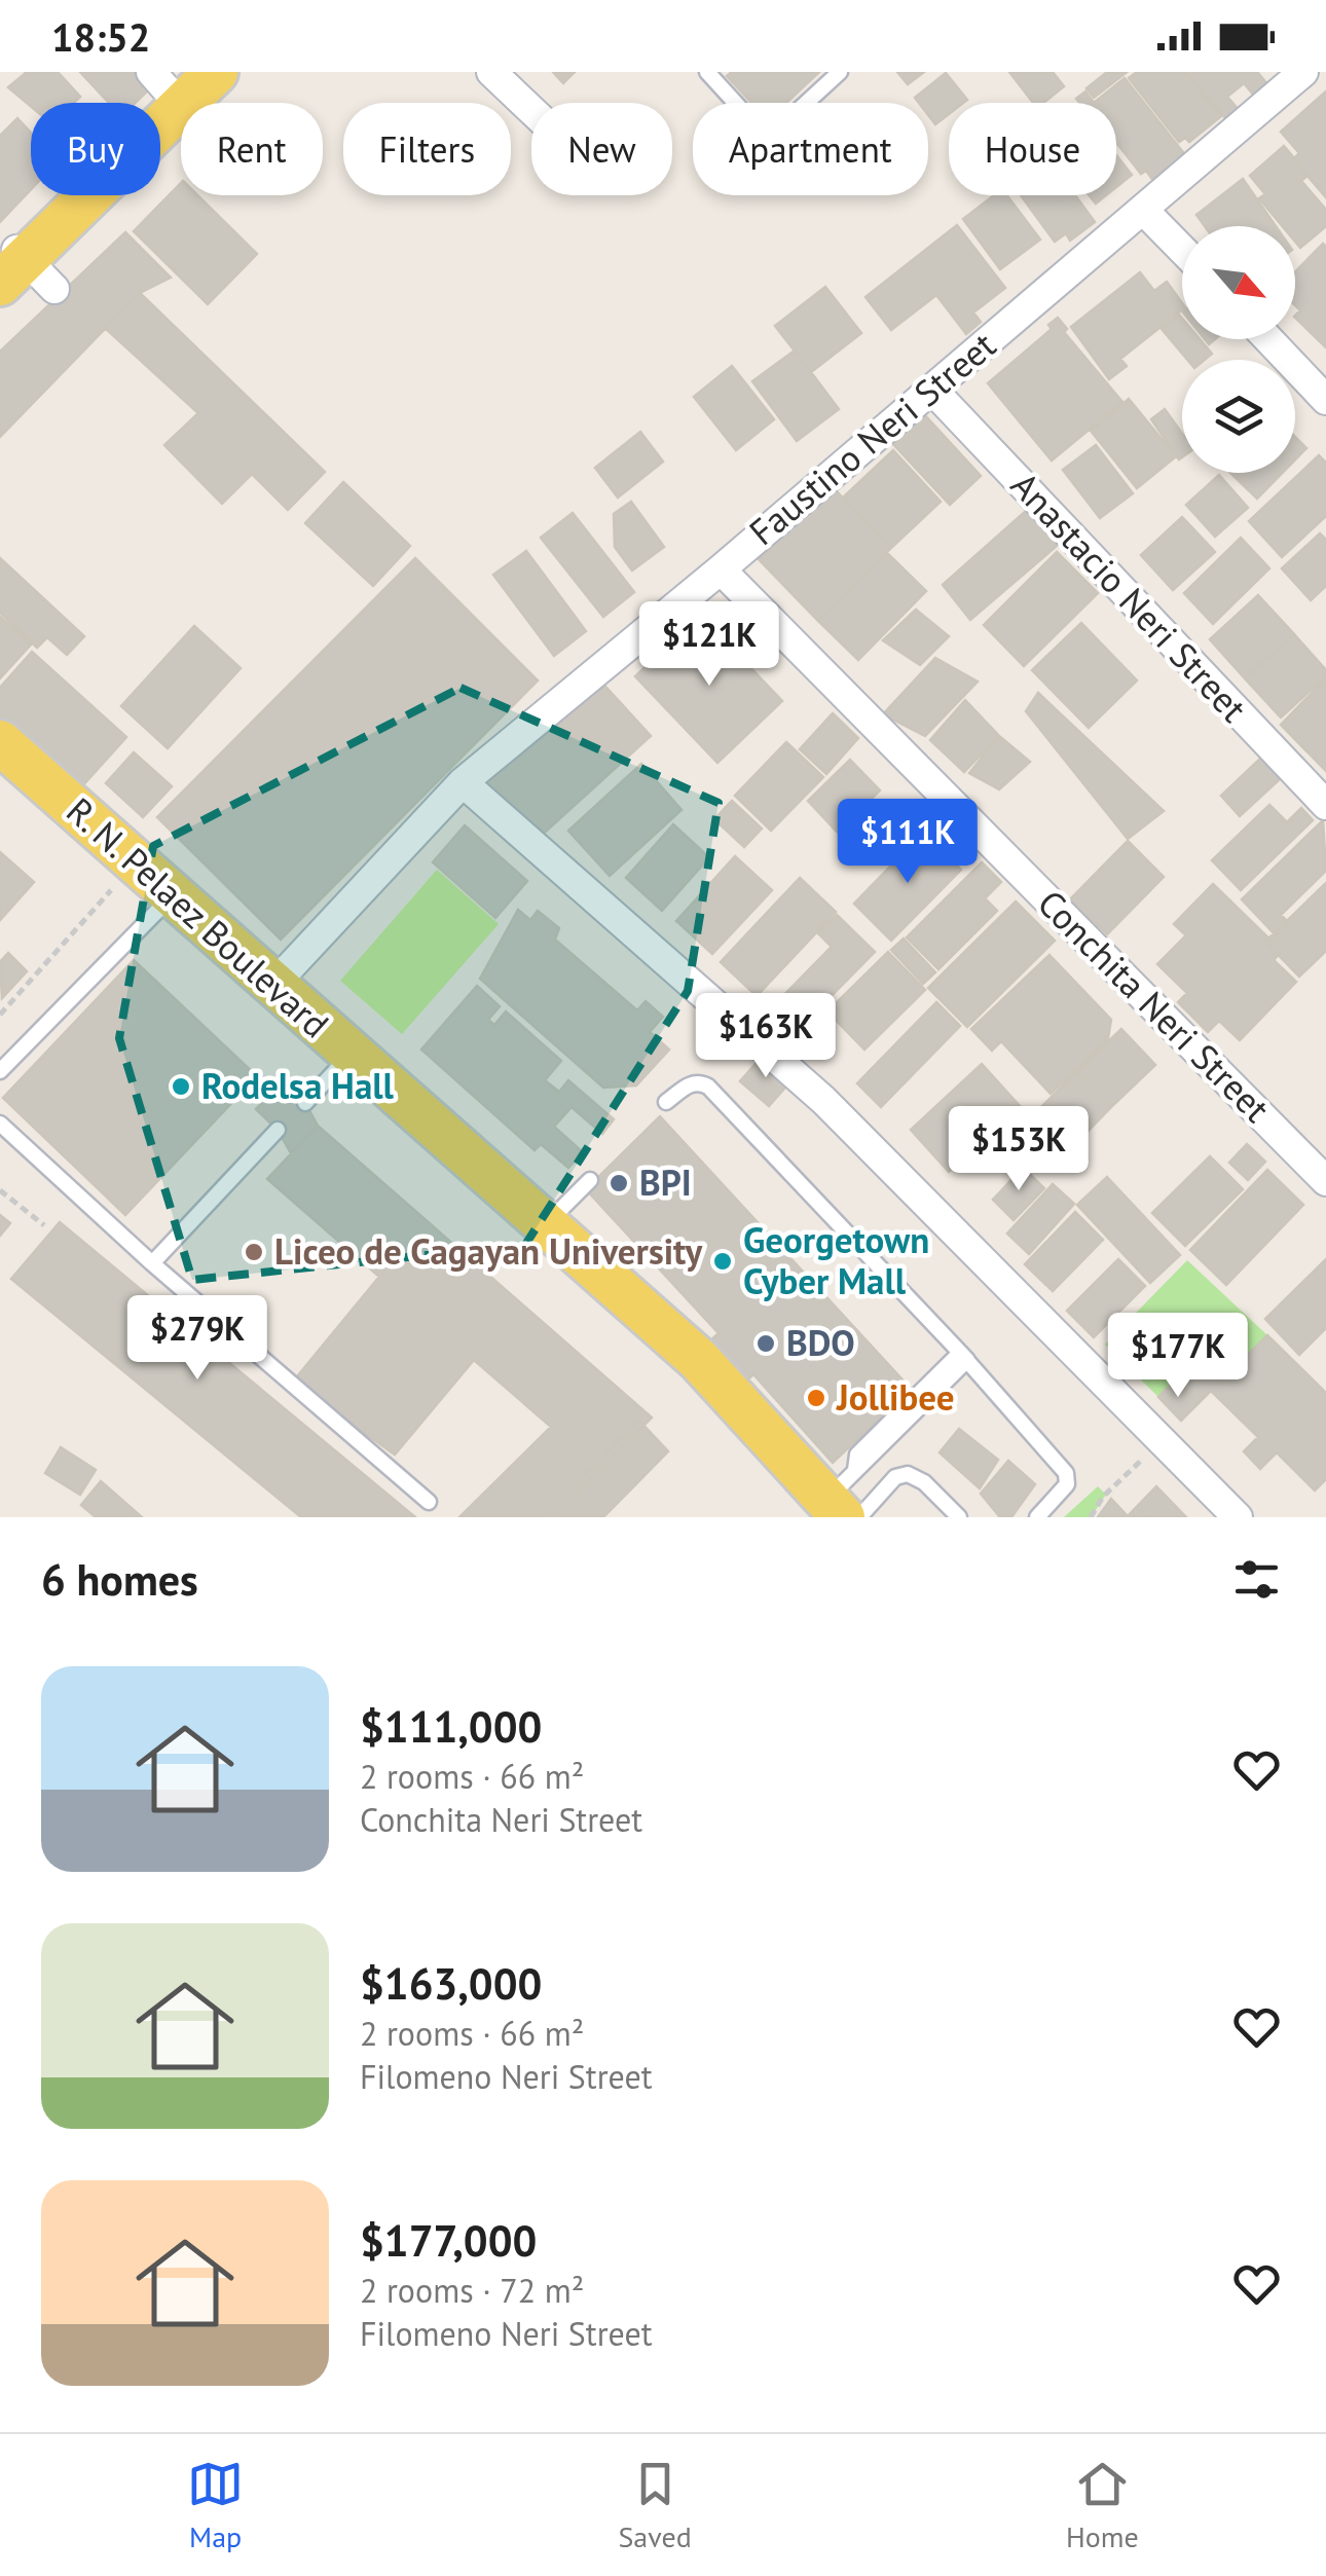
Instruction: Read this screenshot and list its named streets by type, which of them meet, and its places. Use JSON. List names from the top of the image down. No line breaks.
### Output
{"streets":{"main road":["R. N. Pelaez Boulevard"],"street":["Faustino Neri Street","Anastacio Neri Street","Conchita Neri Street"]},"crossings":[["Faustino Neri Street","Anastacio Neri Street"],["Faustino Neri Street","R. N. Pelaez Boulevard"],["Faustino Neri Street","Conchita Neri Street"]],"places":["Rodelsa Hall","BPI","Liceo de Cagayan University","Georgetown Cyber Mall","BDO","Jollibee"],"north":"bottom right","page":{"status":"18:52","chip":["Buy","Rent","Filters","New","Apartment","House"],"price":["$121K","$111K","$163K","$153K","$279K","$177K"],"heading":"6 homes","list":[{"name":"$111,000","note":"2 rooms · 66 m² · Conchita Neri Street"},{"name":"$163,000","note":"2 rooms · 66 m² · Filomeno Neri Street"},{"name":"$177,000","note":"2 rooms · 72 m² · Filomeno Neri Street"}],"tabs":["Map","Saved","Home"]}}
